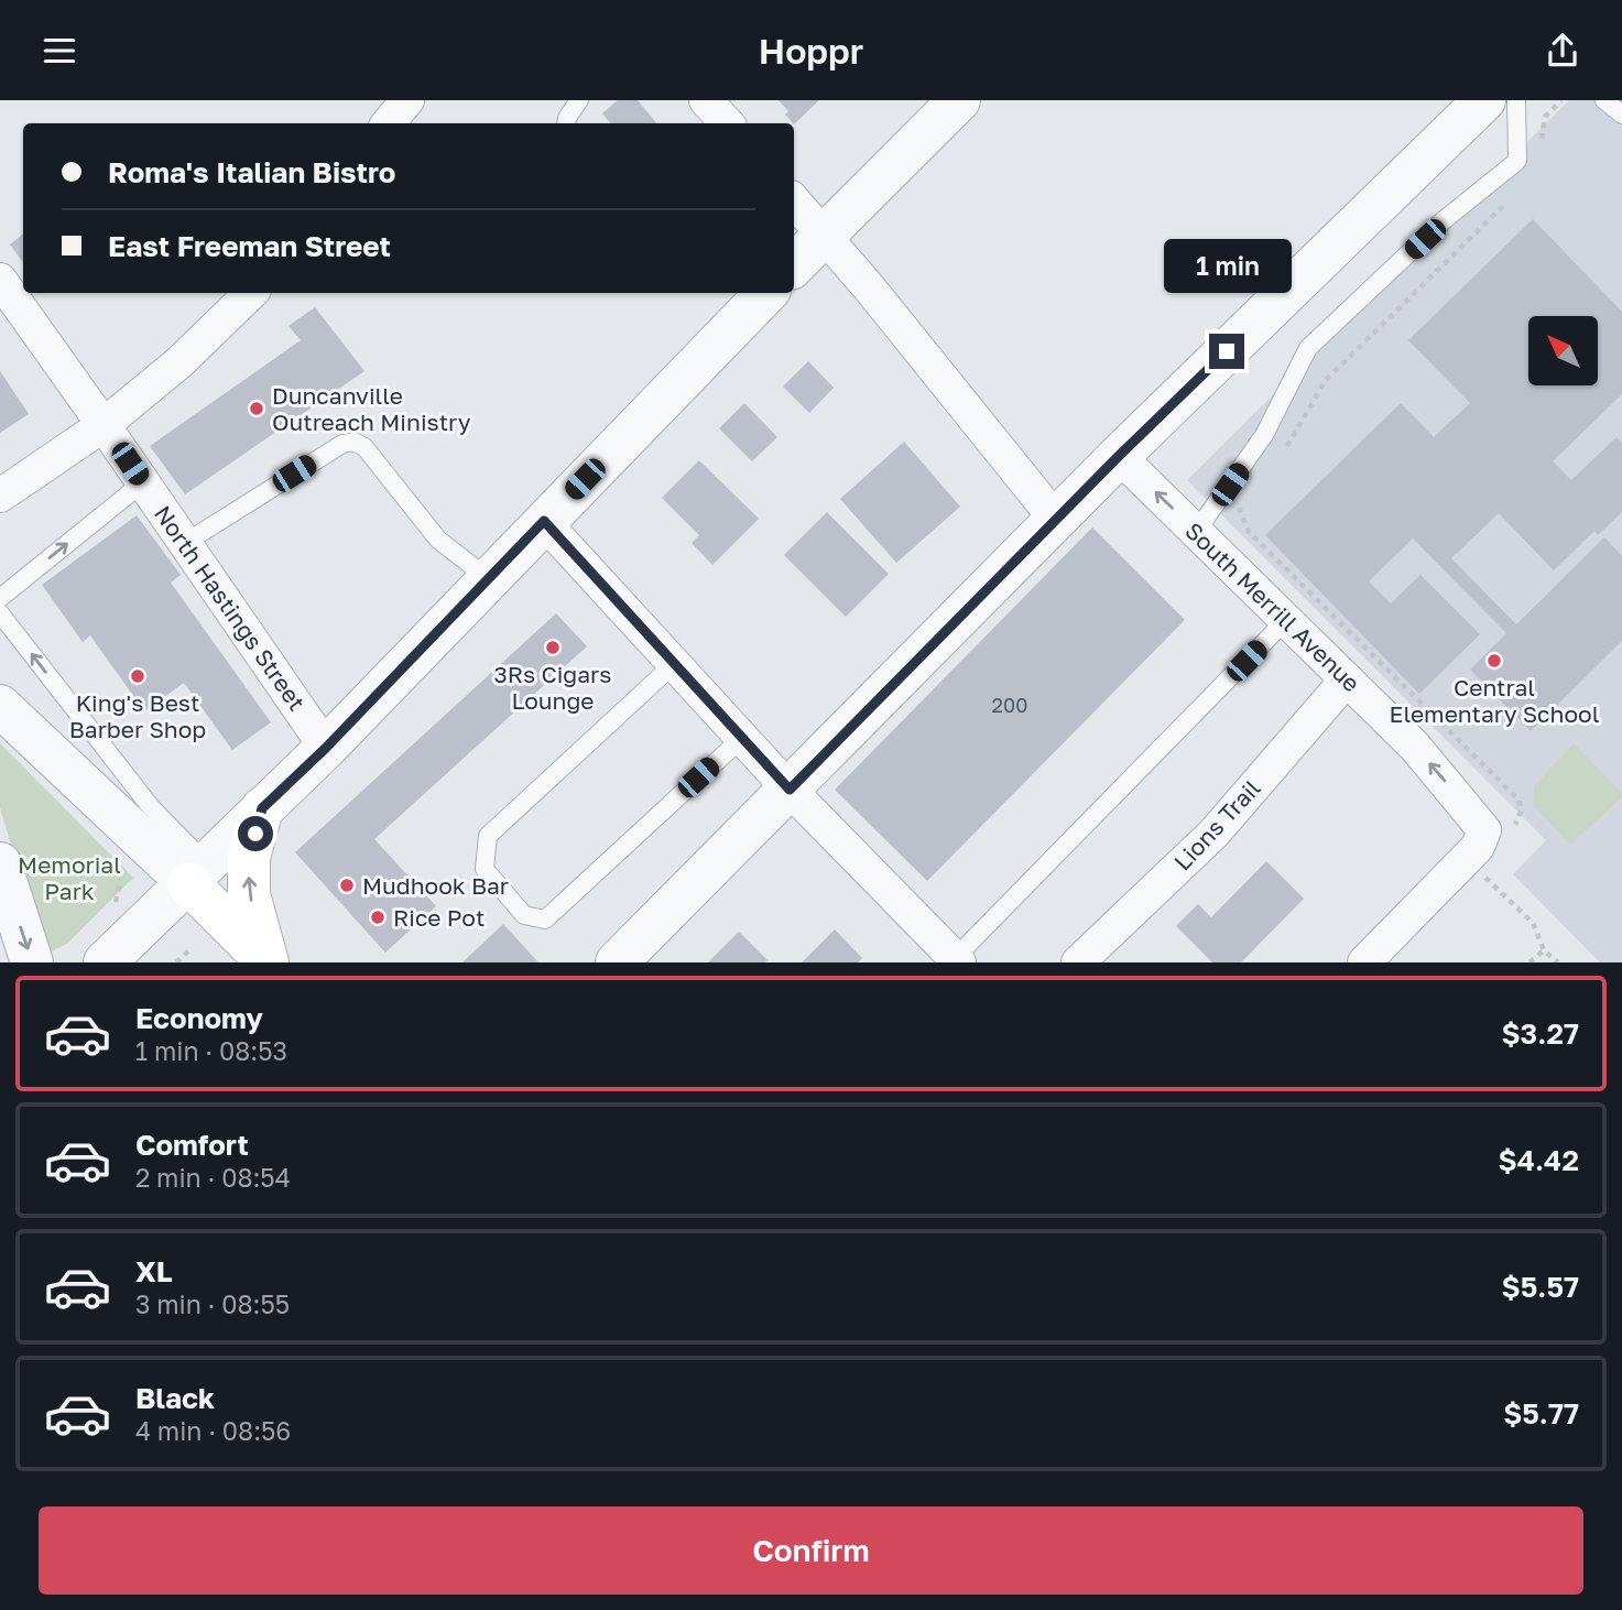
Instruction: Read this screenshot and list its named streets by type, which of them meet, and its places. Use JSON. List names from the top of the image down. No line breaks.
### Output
{"streets":{"street":["South Merrill Avenue","North Hastings Street","Lions Trail"]},"crossings":[["South Merrill Avenue","Lions Trail"]],"one_way":["South Merrill Avenue"],"parks":["Memorial Park"],"places":["Duncanville Outreach Ministry","3Rs Cigars Lounge","Central Elementary School","King's Best Barber Shop","Mudhook Bar","Rice Pot"],"house_numbers":["200"],"north":"top left","page":{"header":"Hoppr","banner":["Roma's Italian Bistro","East Freeman Street"],"bubble":"1 min","list":[{"name":"Economy","note":"1 min · 08:53","value":"$3.27"},{"name":"Comfort","note":"2 min · 08:54","value":"$4.42"},{"name":"XL","note":"3 min · 08:55","value":"$5.57"},{"name":"Black","note":"4 min · 08:56","value":"$5.77"}],"buttons":"Confirm"}}
